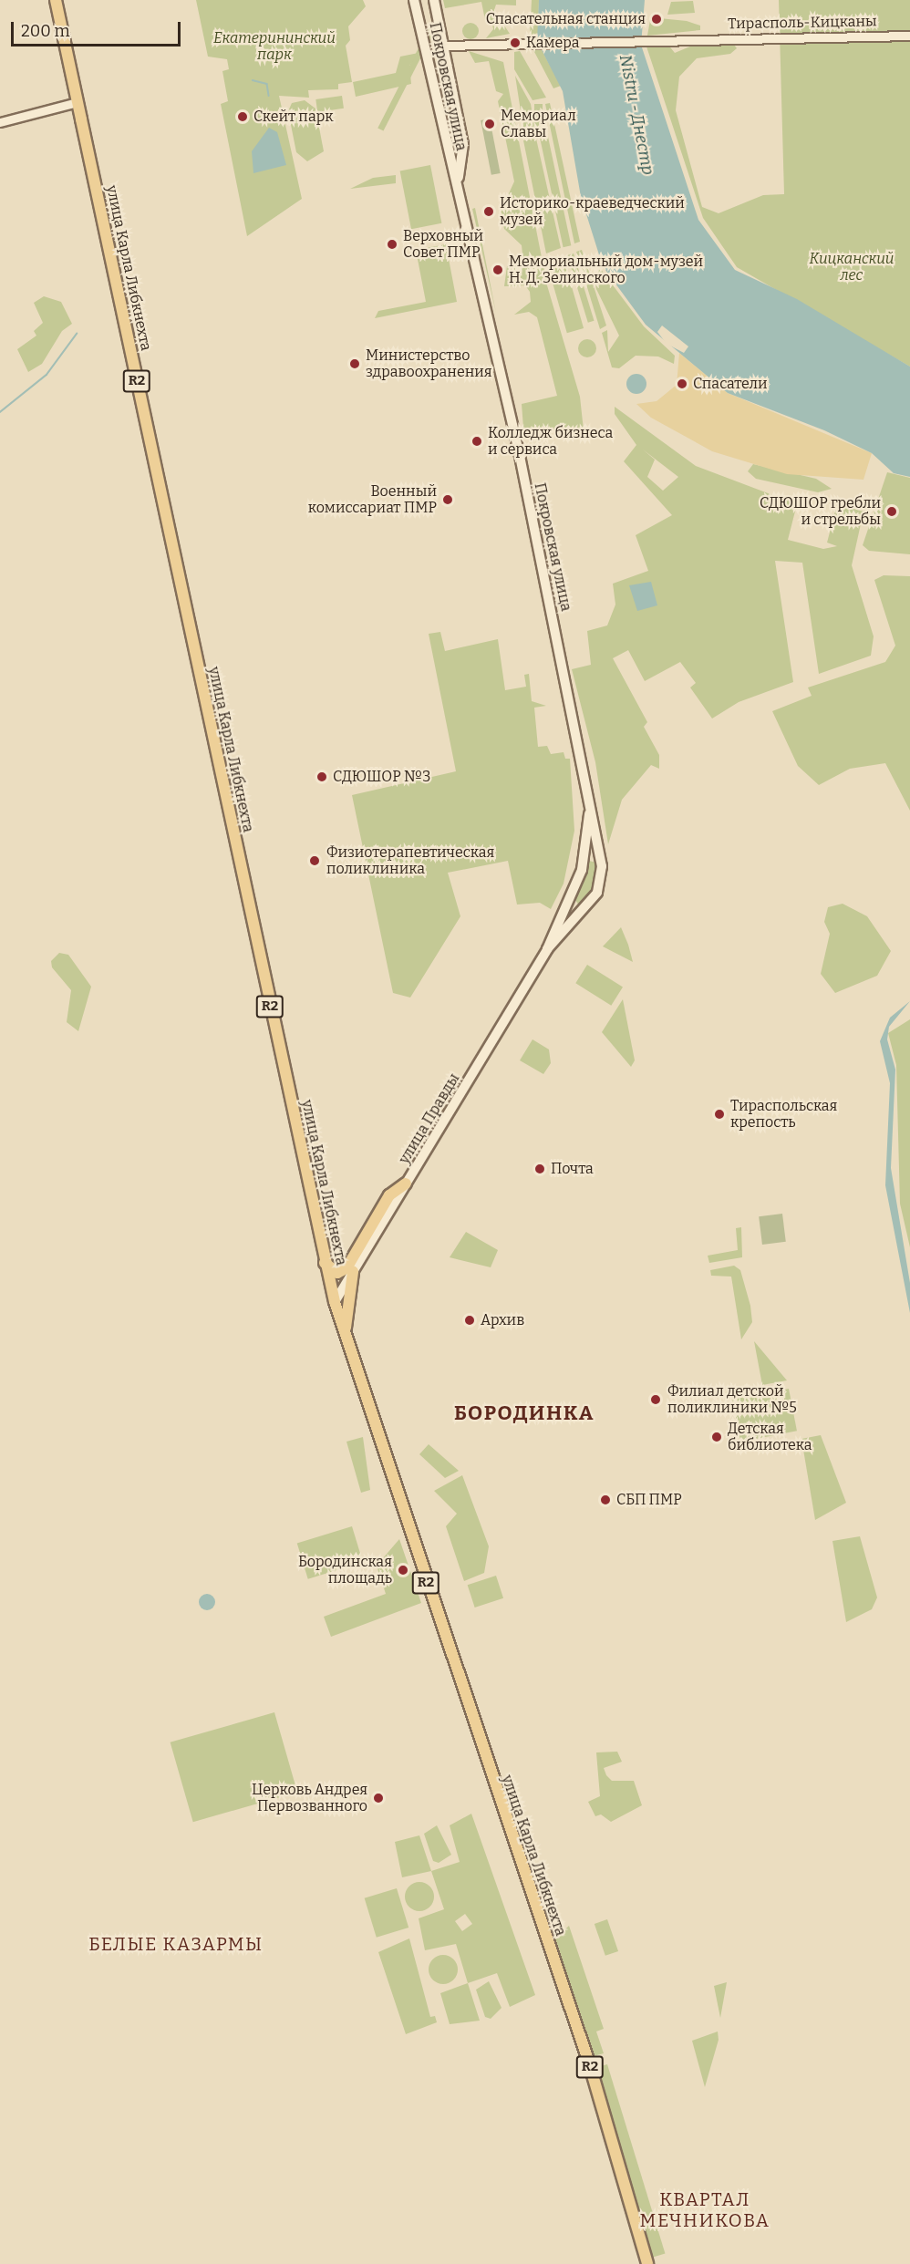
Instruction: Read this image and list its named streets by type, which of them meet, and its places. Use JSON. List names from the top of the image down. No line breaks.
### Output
{"streets":{"main road":["Покровская улица","улица Карла Либкнехта","R2","улица Правды"],"street":["Тирасполь-Кицканы"]},"crossings":[["Тирасполь-Кицканы","Покровская улица"],["Покровская улица","улица Правды"],["улица Карла Либкнехта","улица Правды"]],"districts":["БОРОДИНКА","БЕЛЫЕ КАЗАРМЫ","КВАРТАЛ МЕЧНИКОВА"],"water":["Nistru - Днестр"],"parks":["Екатерининский парк","Кицканский лес"],"places":["Спасательная станция","Камера","Скейт парк","Мемориал Славы","Историко-краеведческий музей","Верховный Совет ПМР","Мемориальный дом-музей Н. Д. Зелинского","Министерство здравоохранения","Спасатели","Колледж бизнеса и сервиса","Военный комиссариат ПМР","СДЮШОР гребли и стрельбы","СДЮШОР №3","Физиотерапевтическая поликлиника","Тираспольская крепость","Почта","Архив","Филиал детской поликлиники №5","Детская библиотека","СБП ПМР","Бородинская площадь","Церковь Андрея Первозванного"],"scale_bar":"200 m"}
